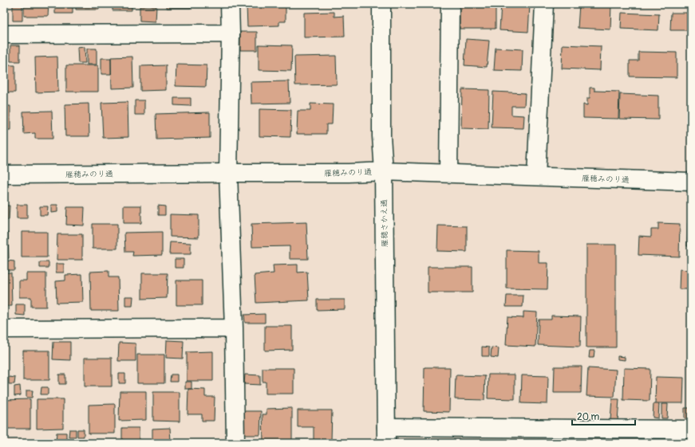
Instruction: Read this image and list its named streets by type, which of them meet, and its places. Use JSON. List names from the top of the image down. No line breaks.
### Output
{"streets":{"street":["雁穂みのり通","雁穂さかえ通"]},"crossings":[["雁穂みのり通","雁穂さかえ通"]],"scale_bar":"20 m"}
